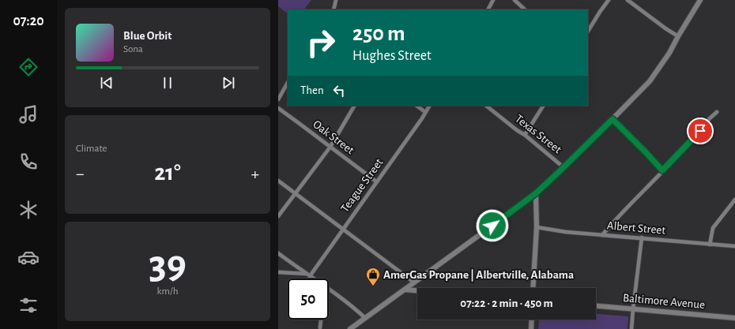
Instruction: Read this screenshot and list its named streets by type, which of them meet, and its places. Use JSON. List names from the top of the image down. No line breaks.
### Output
{"streets":{"main road":["Baltimore Avenue"],"street":["Texas Street","Oak Street","Teague Street","Albert Street"]},"crossings":[["Oak Street","Teague Street"]],"places":{"shop":["AmerGas Propane | Albertville, Alabama"]},"page":{"tabs":"07:20","turn":["250 m","Hughes Street"],"song":["Blue Orbit","Sona"],"then":"Then","tile":["Climate",["39","km/h"]],"heat":["−","21°","+"],"limit":"50","trip":"07:22 · 2 min · 450 m"}}
